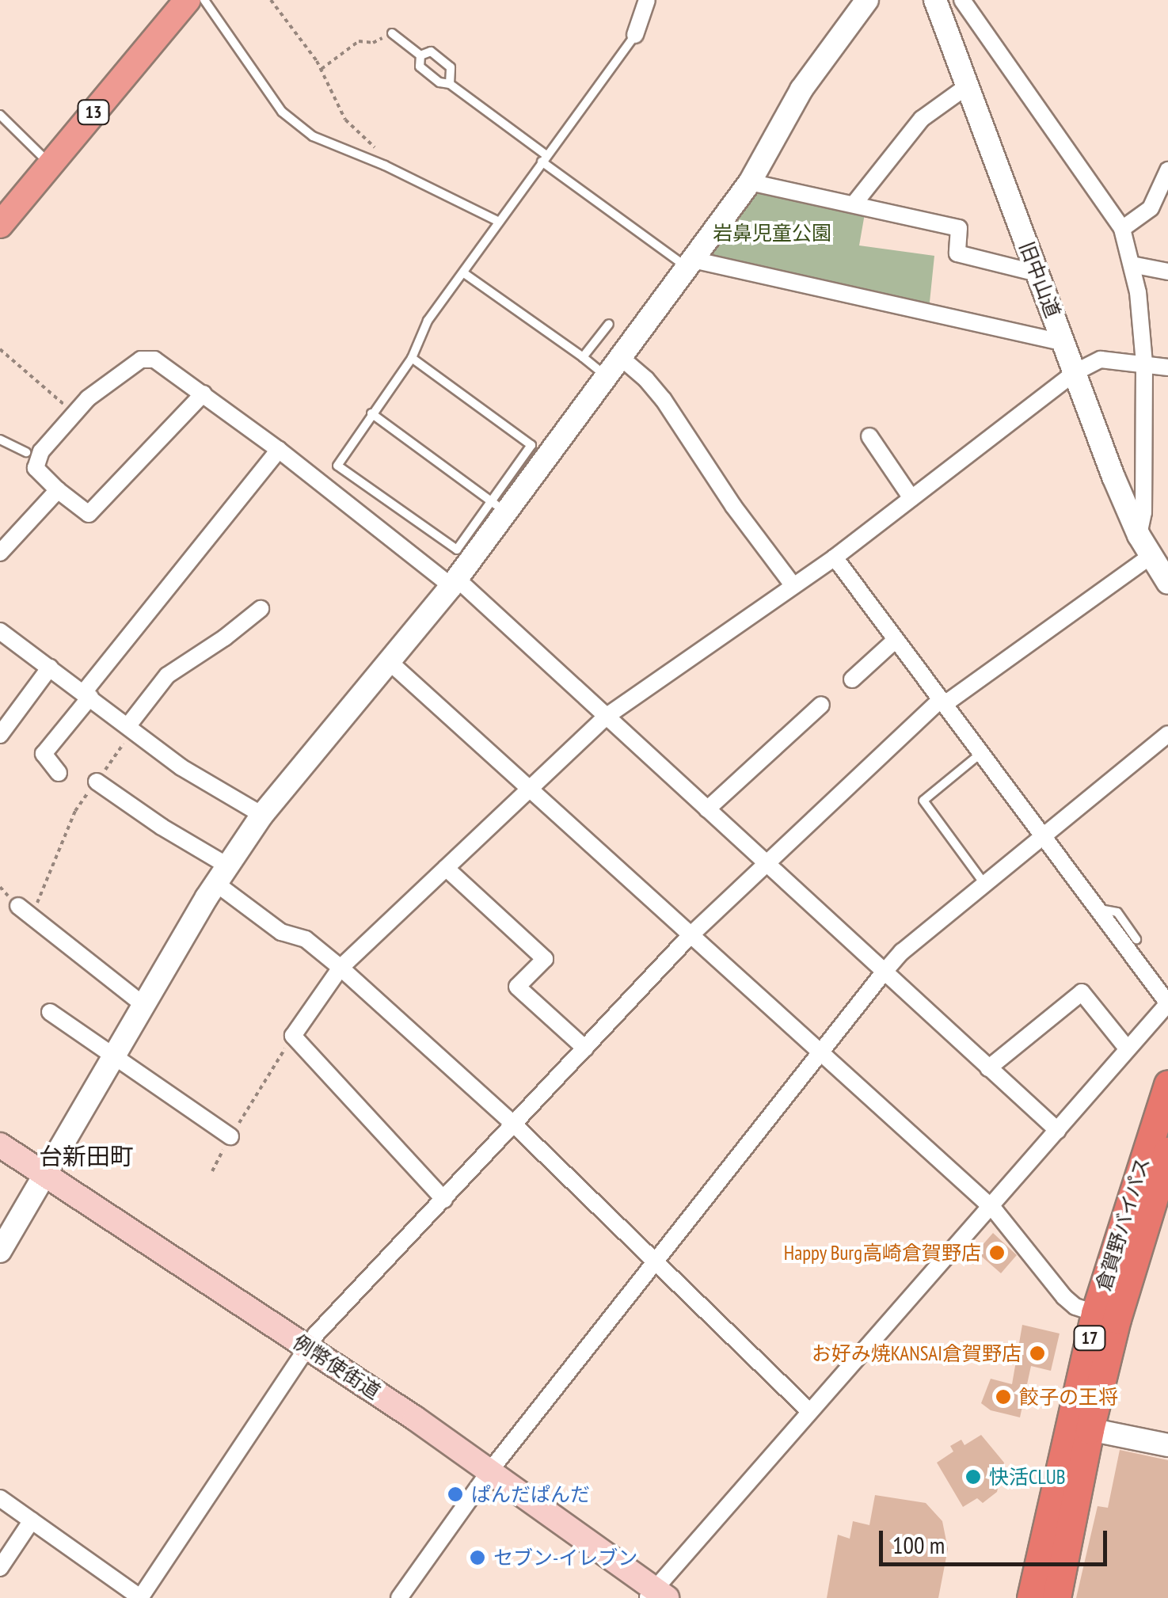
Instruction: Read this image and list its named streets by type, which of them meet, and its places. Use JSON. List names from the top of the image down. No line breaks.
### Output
{"streets":{"highway":["倉賀野バイパス","17"],"main road":["13","例幣使街道"],"street":["旧中山道"]},"districts":["台新田町"],"parks":["岩鼻児童公園"],"places":["Happy Burg高崎倉賀野店","お好み焼KANSAI倉賀野店","餃子の王将","快活CLUB","ぱんだぱんだ","セブン-イレブン"],"scale_bar":"100 m"}
